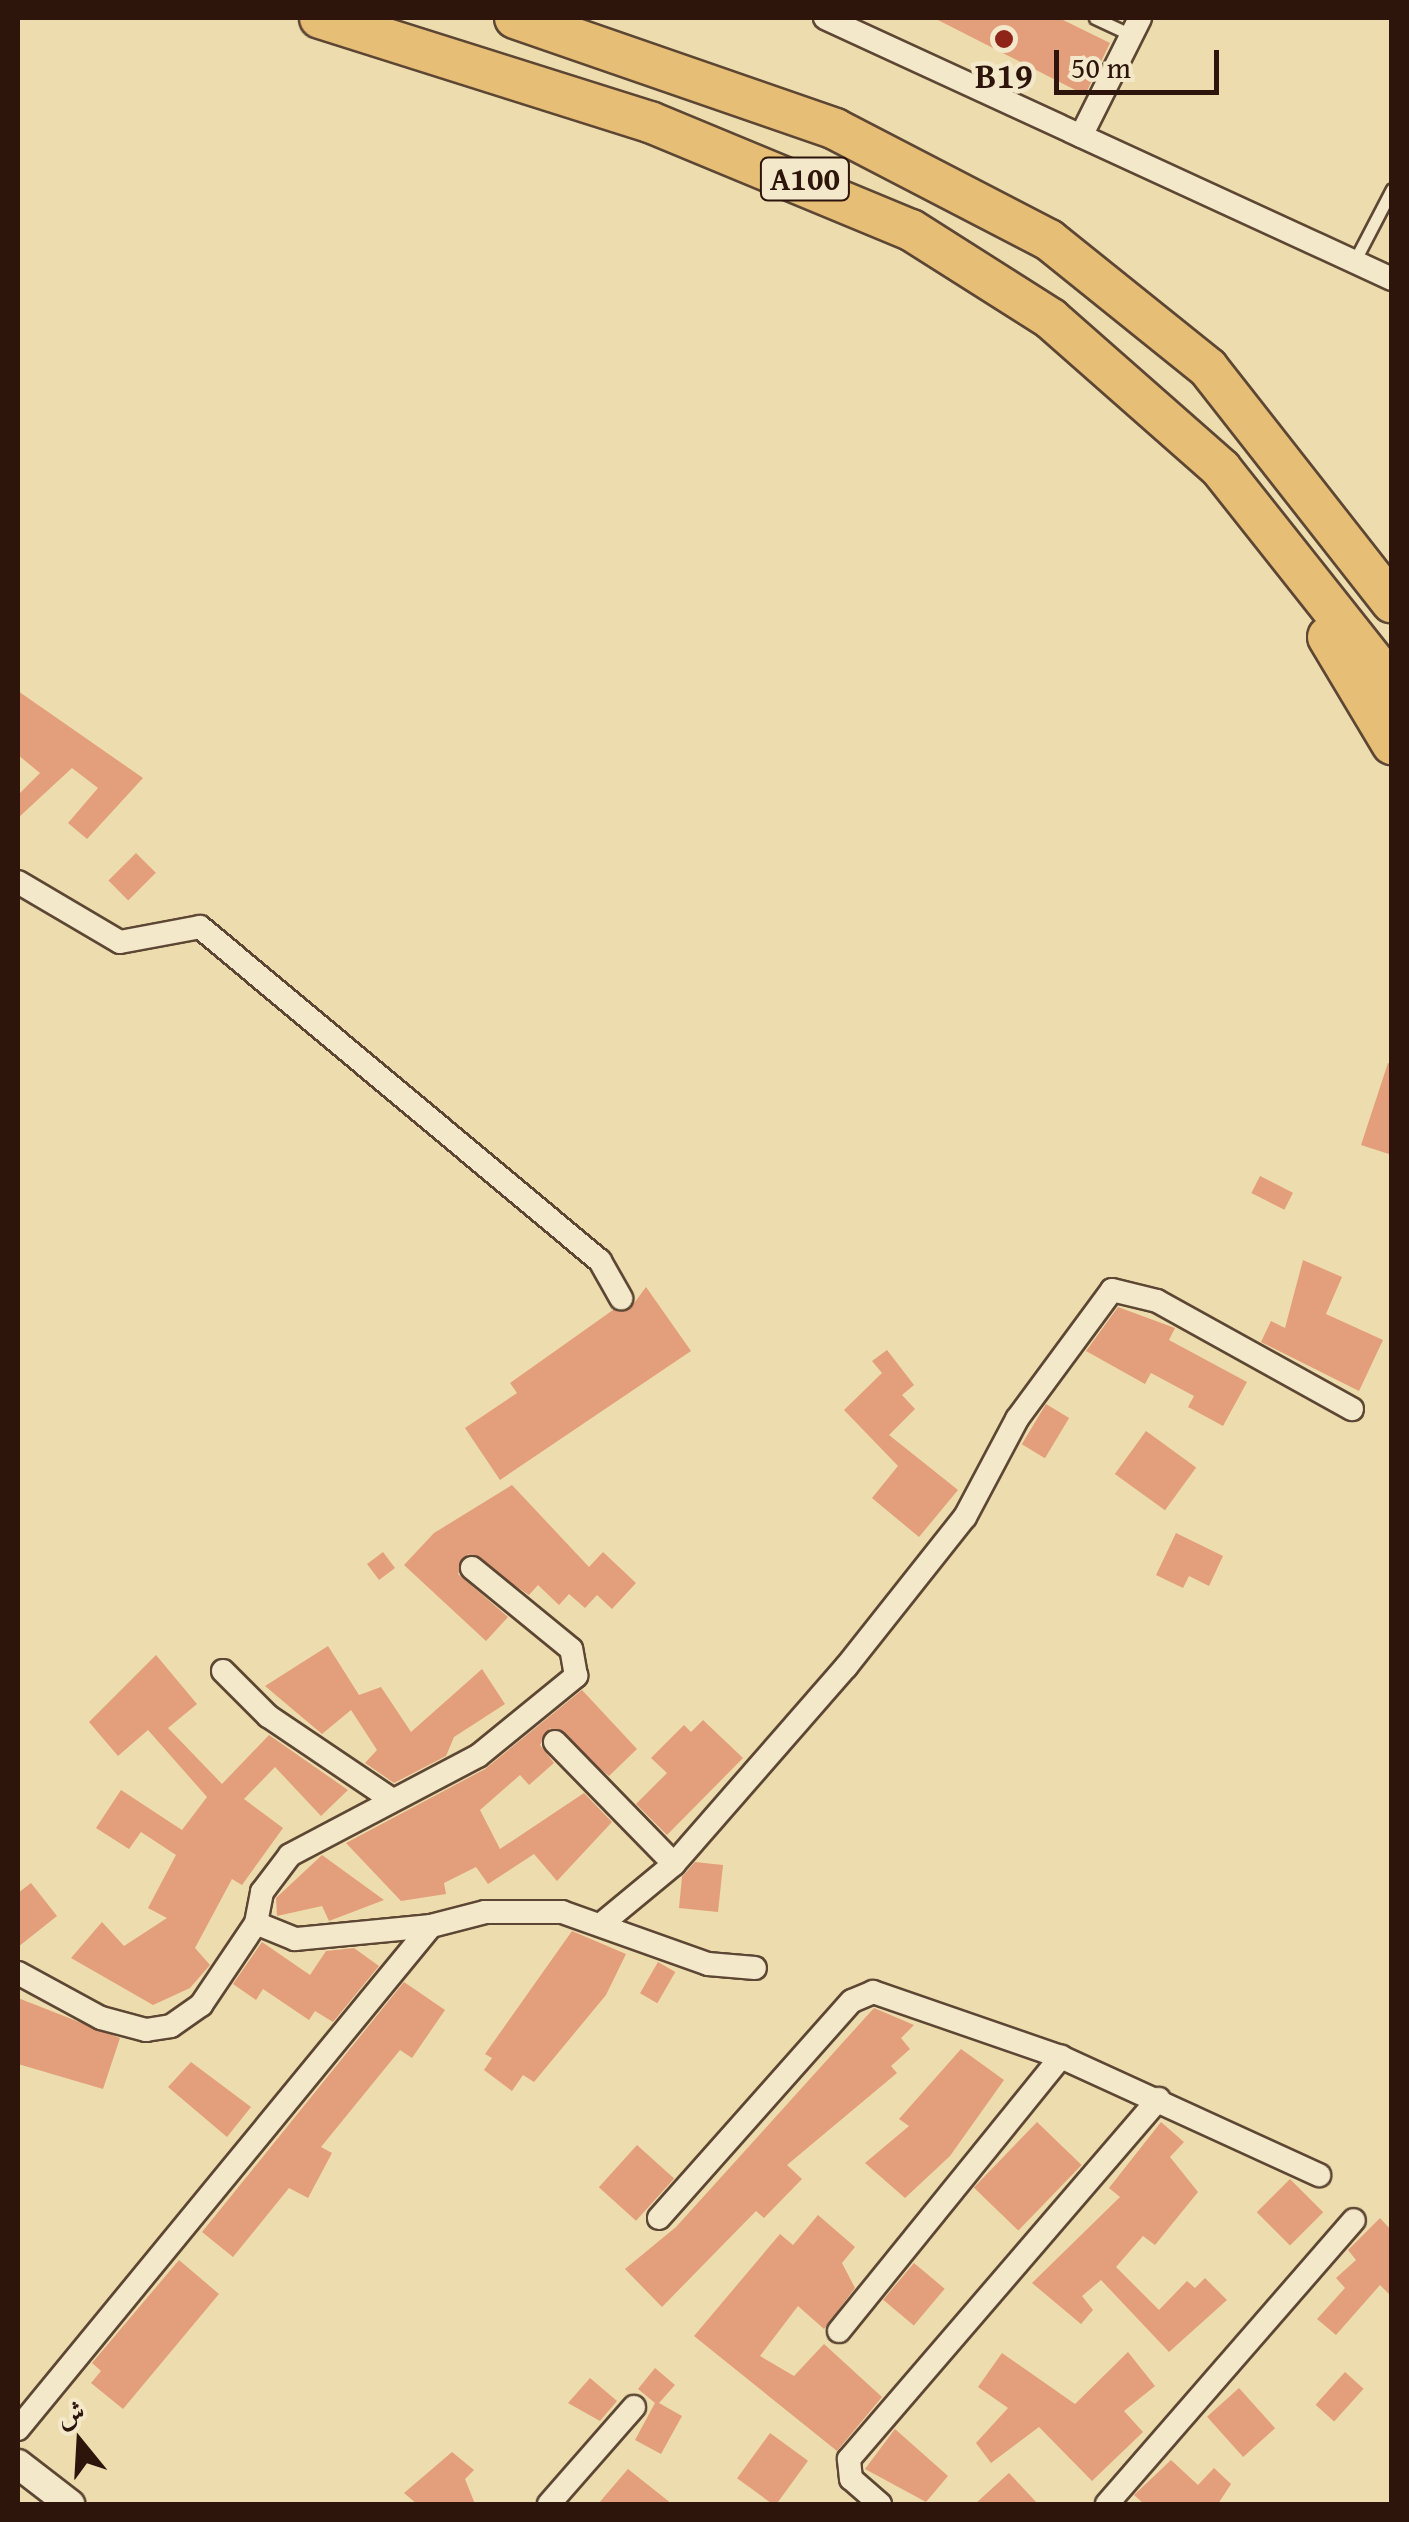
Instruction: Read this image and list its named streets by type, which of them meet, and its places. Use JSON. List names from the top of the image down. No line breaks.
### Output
{"streets":{"highway":["A100"]},"places":["B19"],"scale_bar":"50 m","north":"top"}
